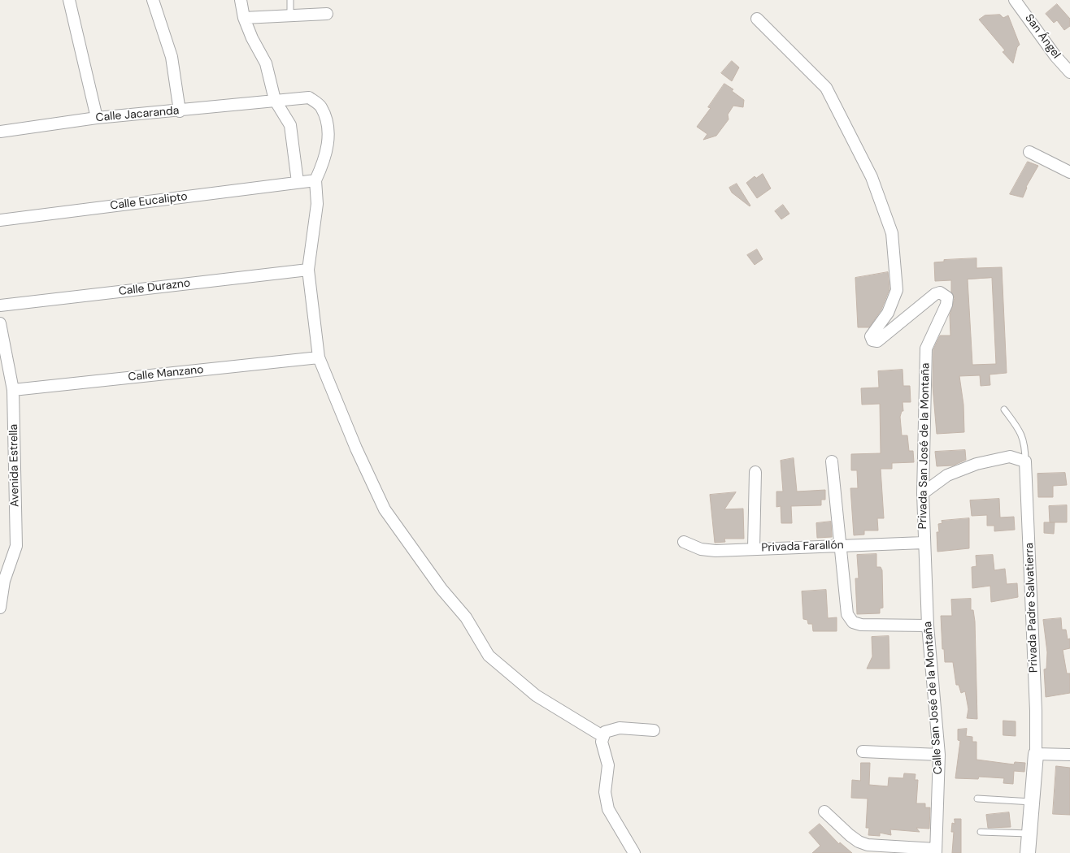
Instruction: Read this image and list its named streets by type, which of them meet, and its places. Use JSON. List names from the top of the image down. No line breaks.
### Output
{"streets":{"street":["San Ángel","Calle Jacaranda","Calle Eucalipto","Calle Durazno","Calle Manzano","Privada San José de la Montaña","Avenida Estrella","Privada Farallón","Privada Padre Salvatierra","Calle San José de la Montaña"]},"crossings":[["Calle Jacaranda","Calle Eucalipto"],["Calle Manzano","Avenida Estrella"],["Privada San José de la Montaña","Privada Farallón"],["Privada San José de la Montaña","Calle San José de la Montaña"],["Privada Farallón","Calle San José de la Montaña"]]}
